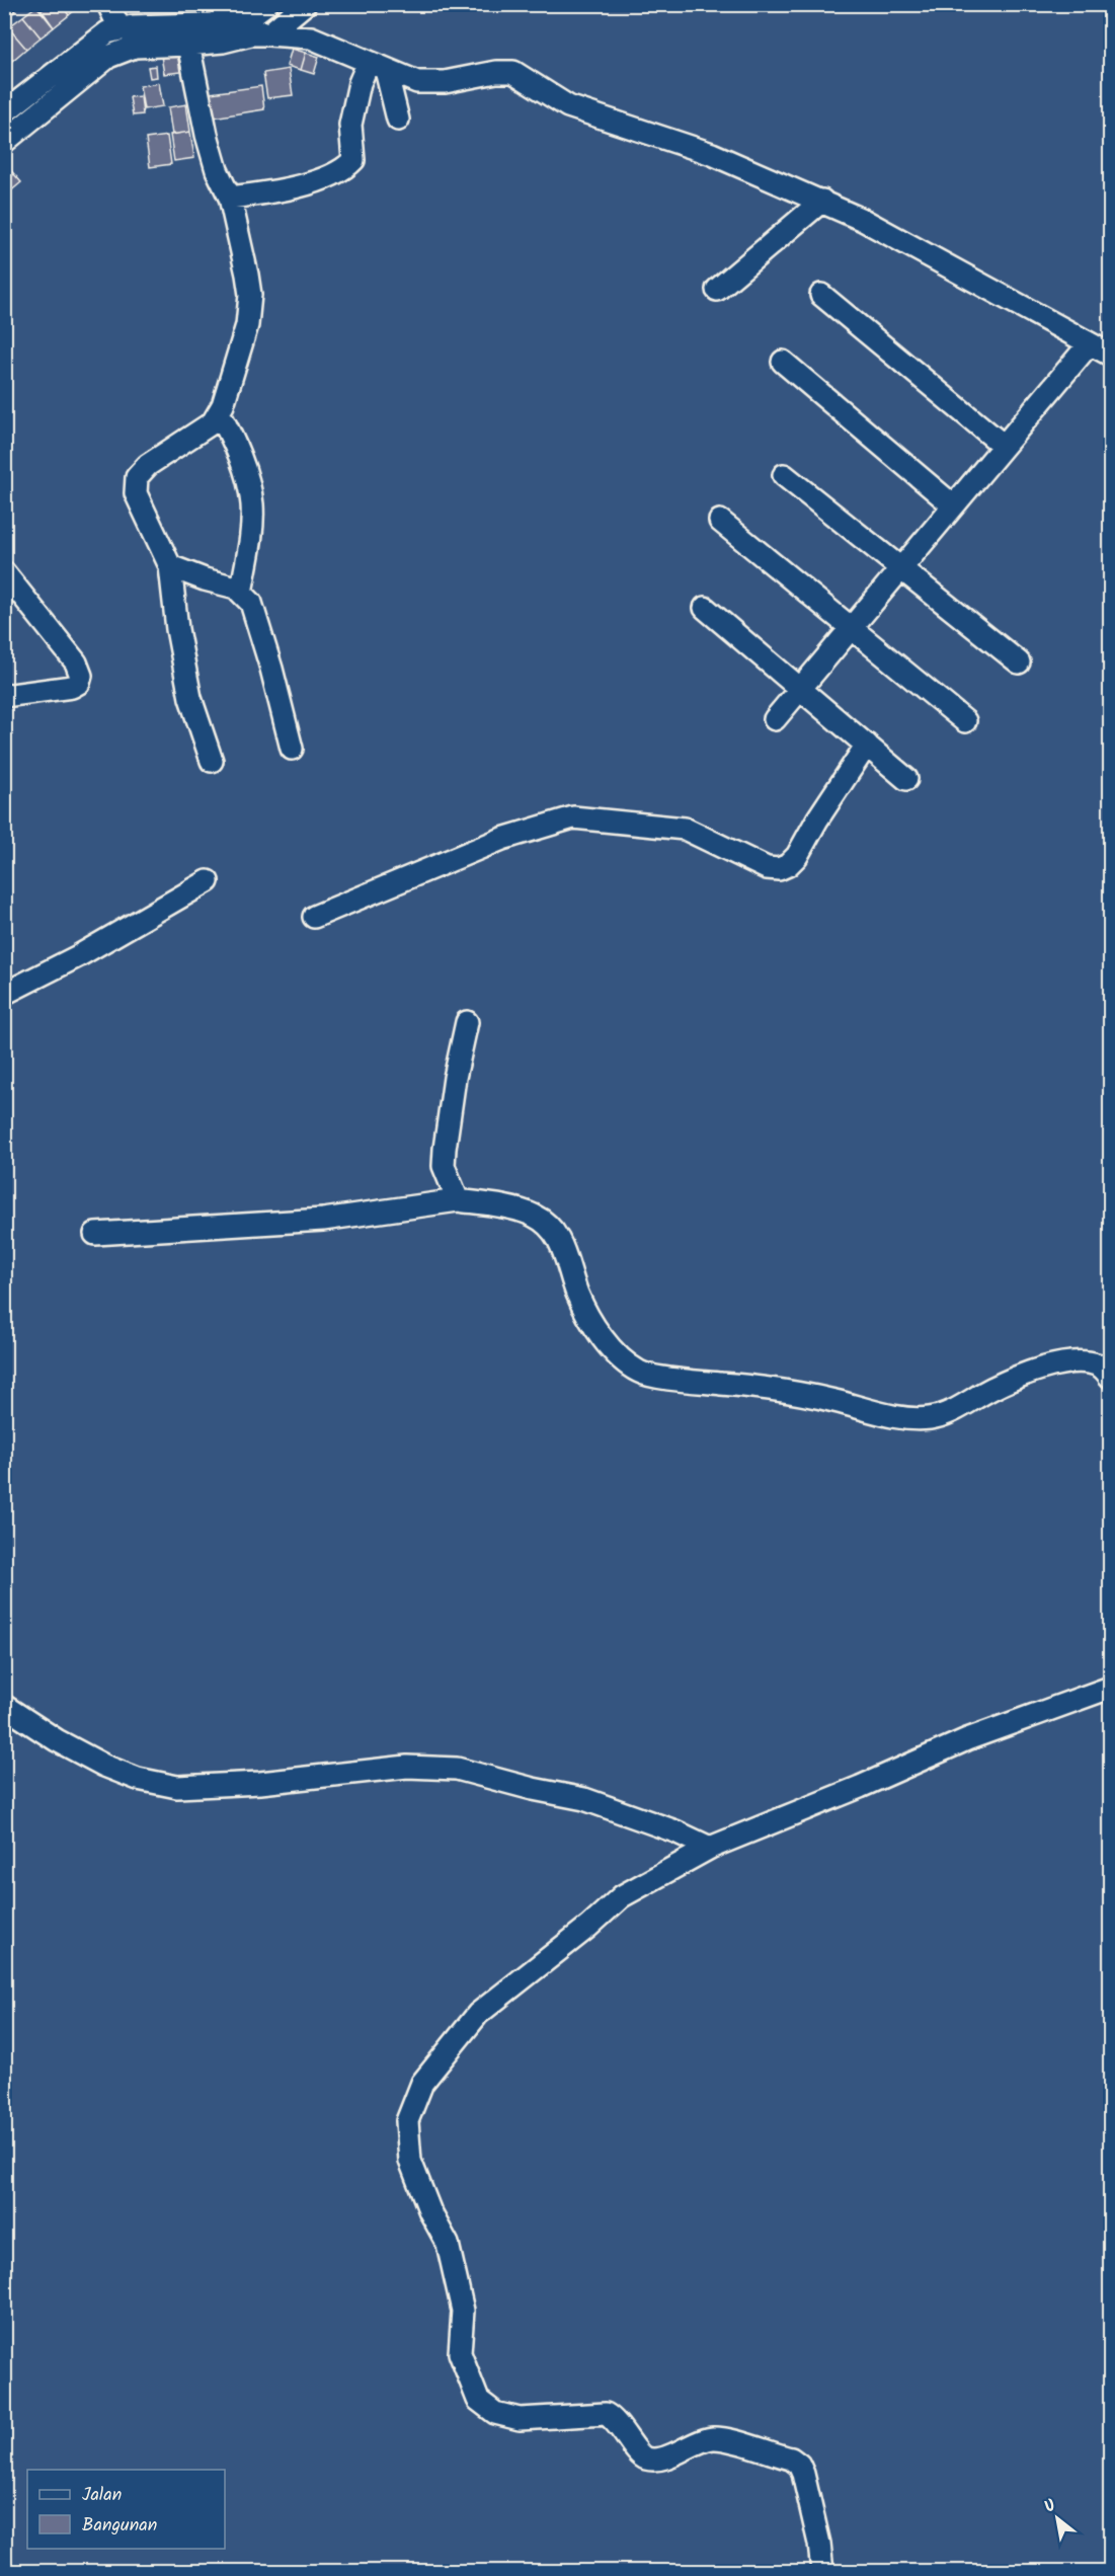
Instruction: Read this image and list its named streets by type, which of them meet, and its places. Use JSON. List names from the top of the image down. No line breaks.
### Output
{"legend":["Jalan","Bangunan"],"north":"top left"}
